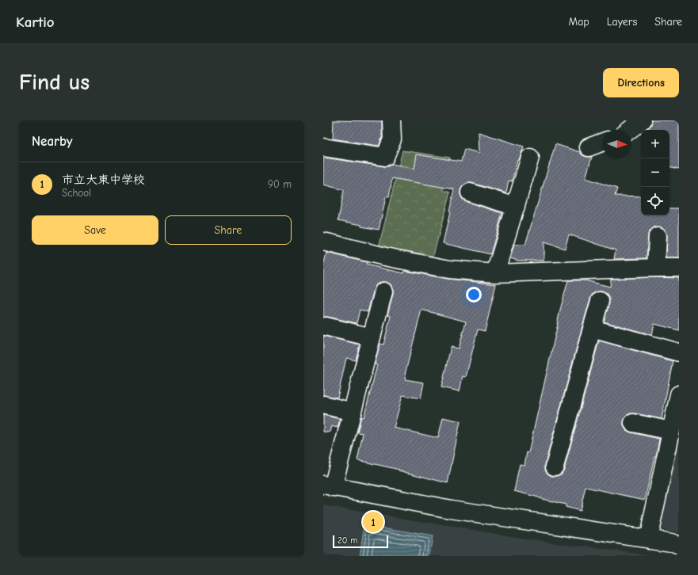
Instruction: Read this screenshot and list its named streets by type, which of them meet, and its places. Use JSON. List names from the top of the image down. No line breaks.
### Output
{"scale_bar":"20 m","north":"right","page":{"header":"Kartio","nav":["Map","Layers","Share"],"buttons":["Directions",["Save","Share"]],"title":"Find us","heading":"Nearby","map_buttons":["+","−"],"list":[{"mark":"1","name":"市立大東中学校","note":"School","value":"90 m"}],"pins":"1","scale":"20 m"}}
